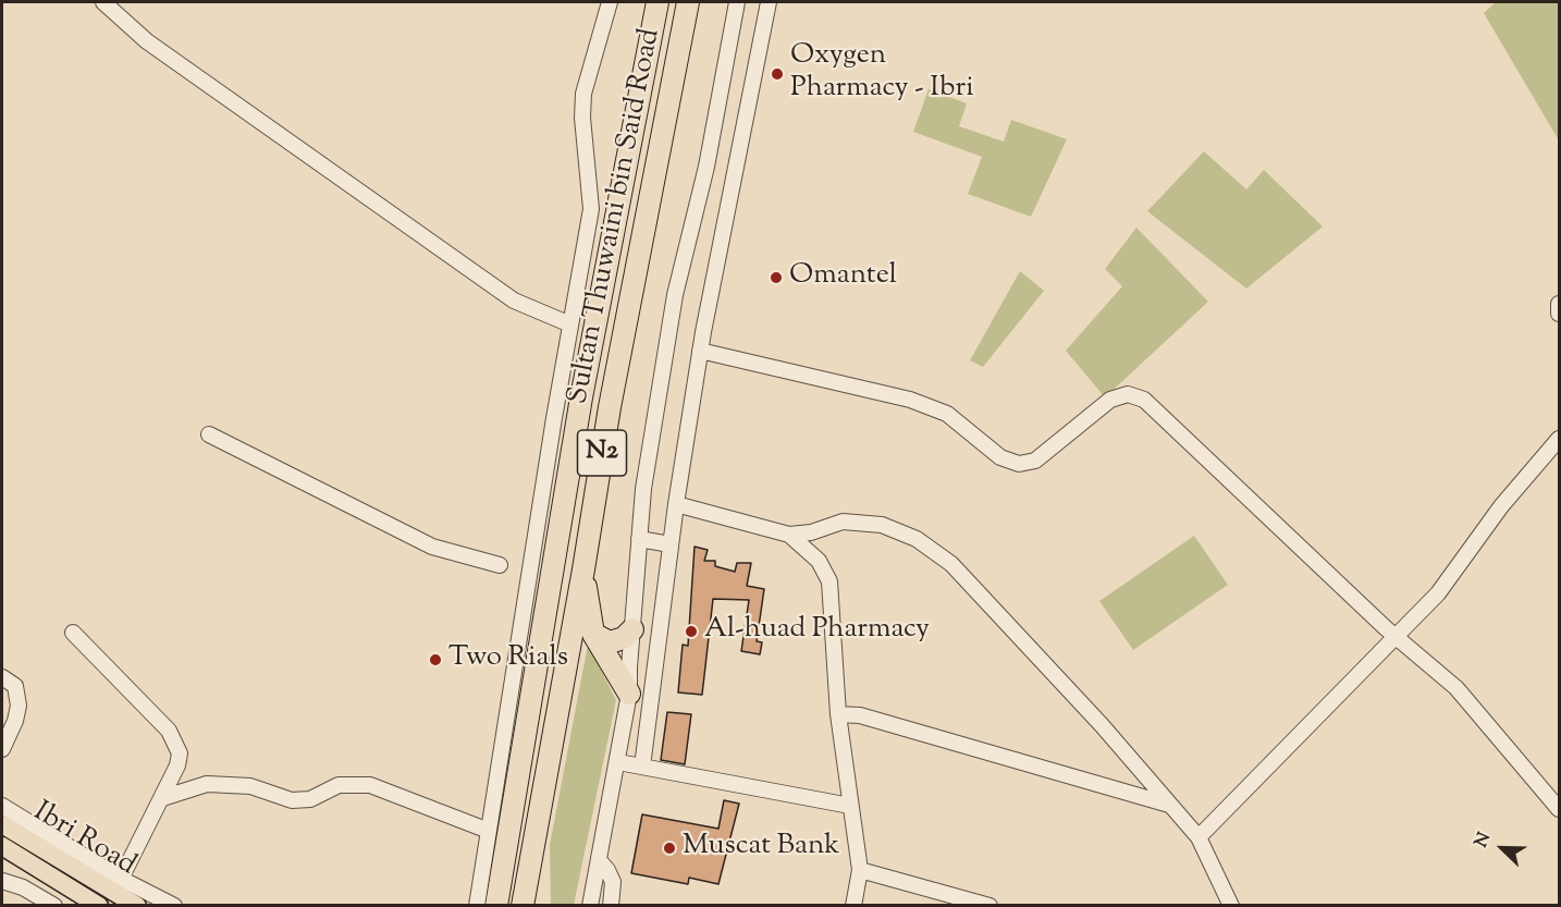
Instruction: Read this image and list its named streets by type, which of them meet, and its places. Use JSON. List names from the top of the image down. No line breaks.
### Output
{"streets":{"highway":["Sultan Thuwaini bin Said Road","N2"],"main road":["Ibri Road"]},"places":["Oxygen Pharmacy - Ibri","Omantel","Al-huad Pharmacy","Two Rials","Muscat Bank"],"north":"top left"}
